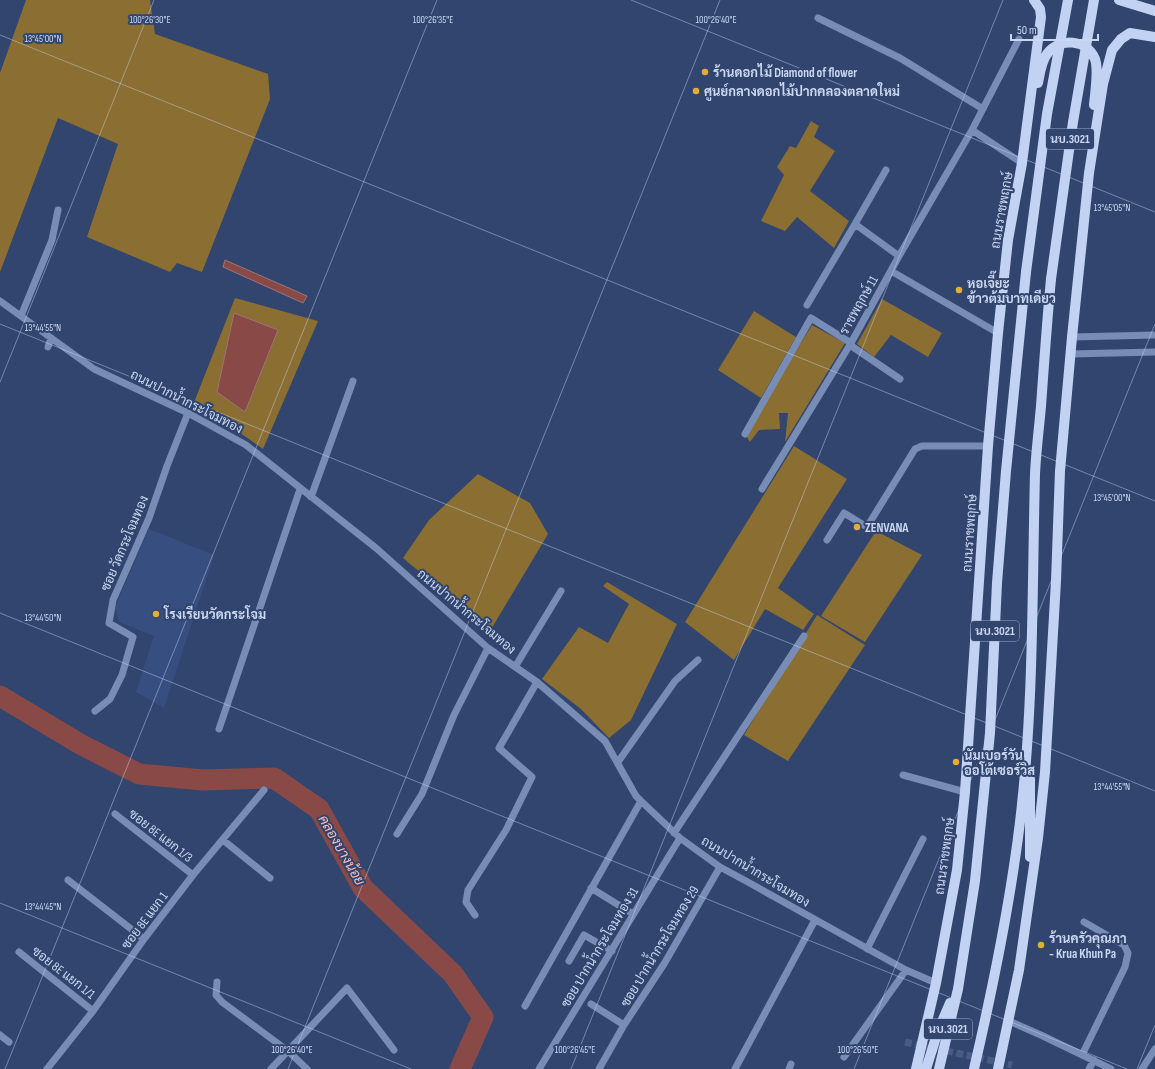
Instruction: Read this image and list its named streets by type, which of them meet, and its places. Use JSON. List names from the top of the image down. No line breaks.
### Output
{"streets":{"main road":["นบ.3021","ถนนราชพฤกษ์"],"street":["ราชพฤกษ์ 11","ถนนปากน้ำกระโจมทอง","ซอย วัดกระโจมทอง","ซอย 8E แยก 1/3","ซอย 8E แยก 1","ซอย ปากน้ำกระโจมทอง 29","ซอย ปากน้ำกระโจมทอง 31","ซอย 8E แยก 1/1"]},"crossings":[["ถนนราชพฤกษ์","ถนนปากน้ำกระโจมทอง"],["ถนนปากน้ำกระโจมทอง","ซอย วัดกระโจมทอง"],["ถนนปากน้ำกระโจมทอง","ซอย ปากน้ำกระโจมทอง 29"],["ถนนปากน้ำกระโจมทอง","ซอย ปากน้ำกระโจมทอง 31"],["ซอย 8E แยก 1/3","ซอย 8E แยก 1"],["ซอย 8E แยก 1","ซอย 8E แยก 1/1"]],"water":["คลองบางน้อย"],"places":["ร้านดอกไม้ Diamond of flower","ศูนย์กลางดอกไม้ปากคลองตลาดใหม่","หอเจี๊ยะ ข้าวต้มบาทเดียว","ZENVANA","โรงเรียนวัดกระโจม","นัมเบอร์วัน ออโต้เซอร์วิส","ร้านครัวคุณภา - Krua Khun Pa"],"scale_bar":"50 m","coordinates":["100°26'30\"E","100°26'35\"E","100°26'40\"E","13°45'00\"N","13°45'05\"N","13°44'55\"N","13°44'50\"N","13°44'45\"N","100°26'45\"E","100°26'50\"E"]}
